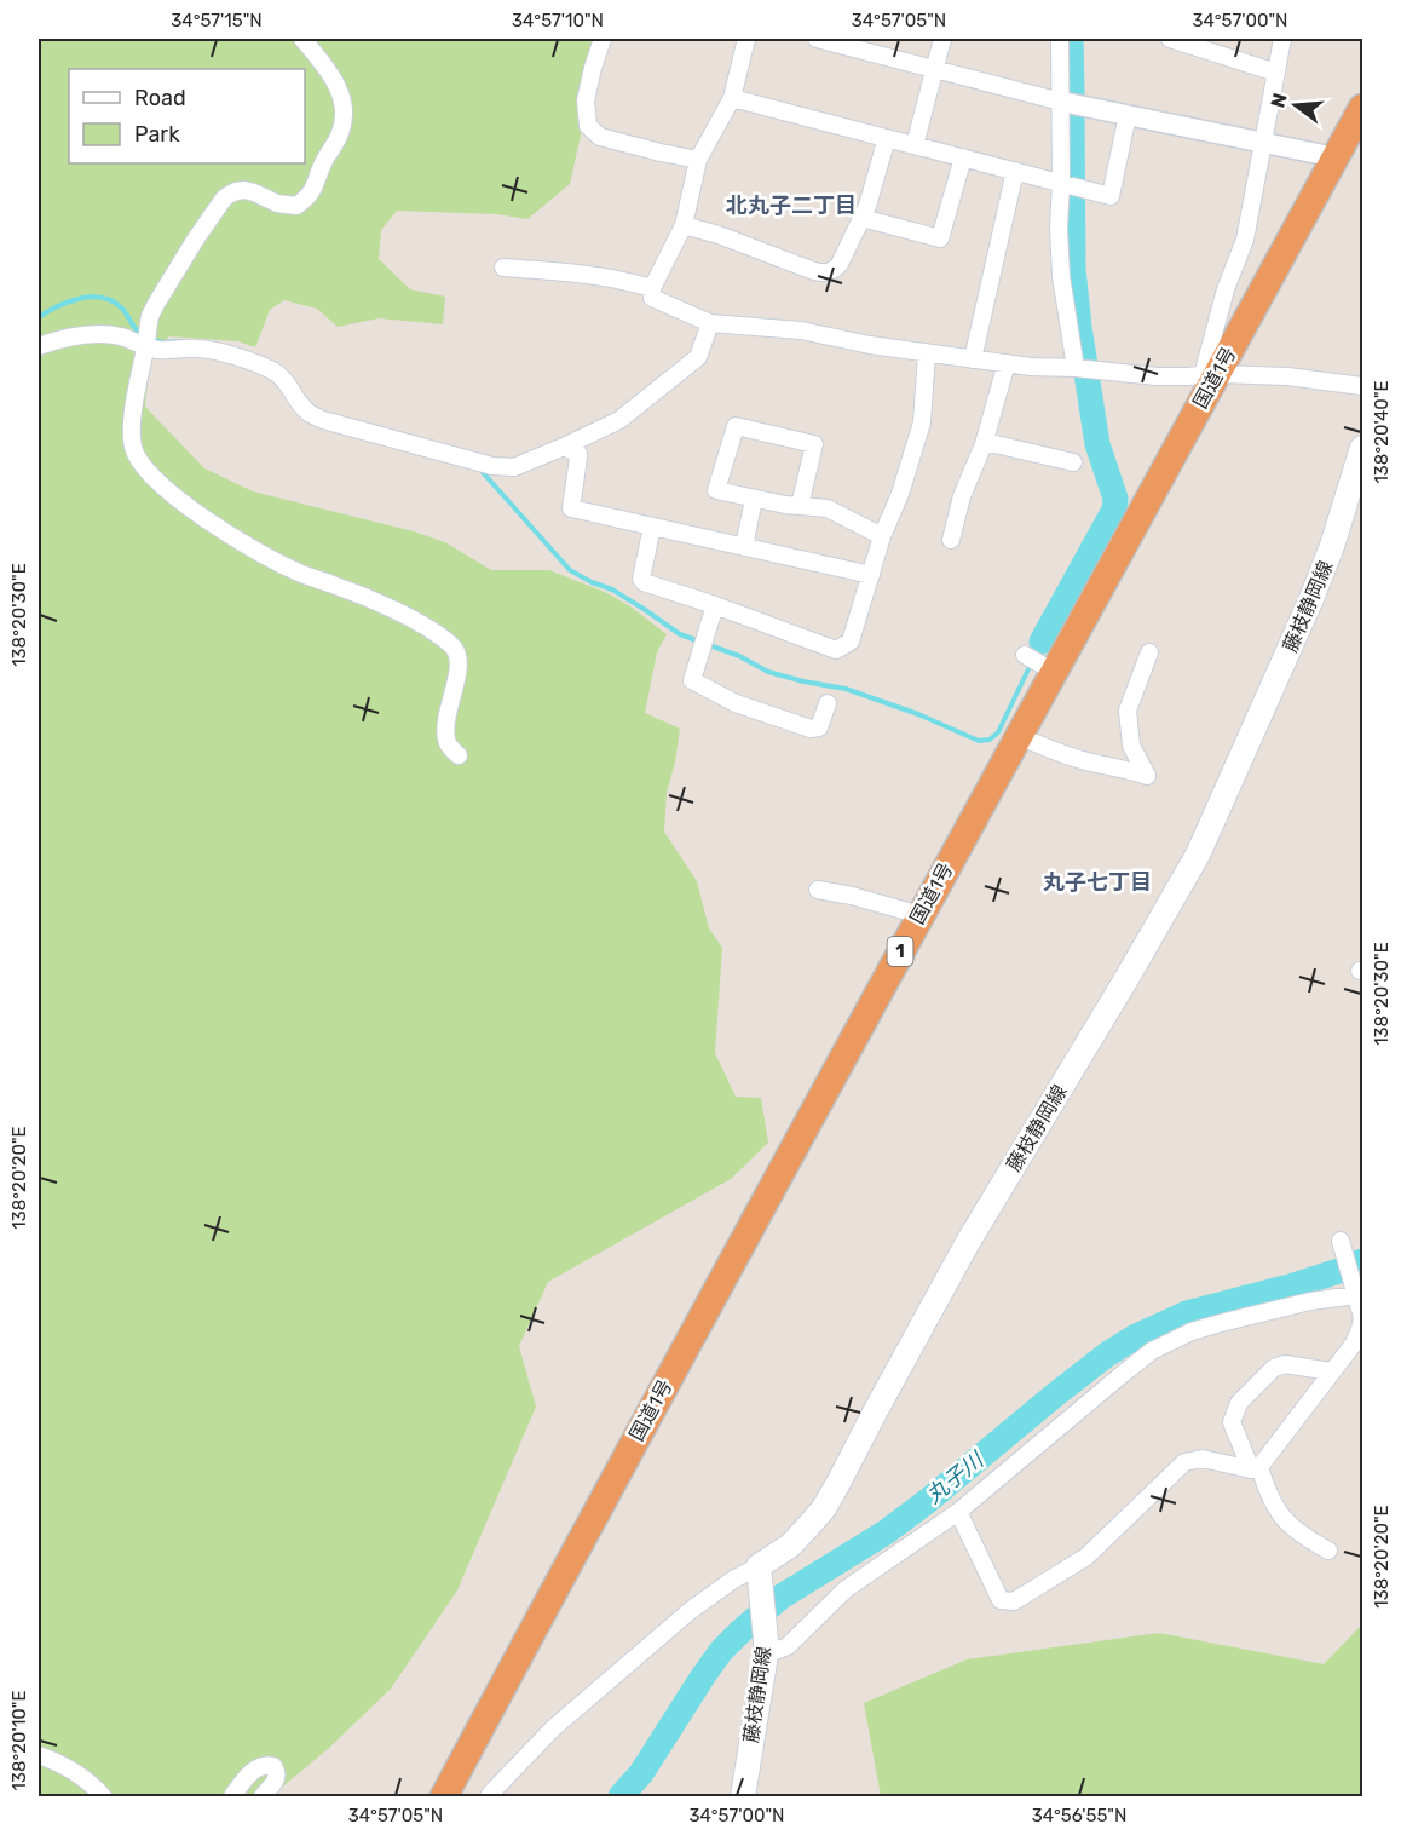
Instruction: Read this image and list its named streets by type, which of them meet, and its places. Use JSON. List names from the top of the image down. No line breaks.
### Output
{"streets":{"highway":["国道1号","1"],"main road":["藤枝静岡線"]},"districts":["北丸子二丁目","丸子七丁目"],"water":["丸子川"],"legend":["Road","Park"],"north":"left","coordinates":["34°57'15\"N","34°57'10\"N","34°57'05\"N","34°57'00\"N","138°20'40\"E","138°20'30\"E","138°20'20\"E","138°20'10\"E","34°56'55\"N"]}
